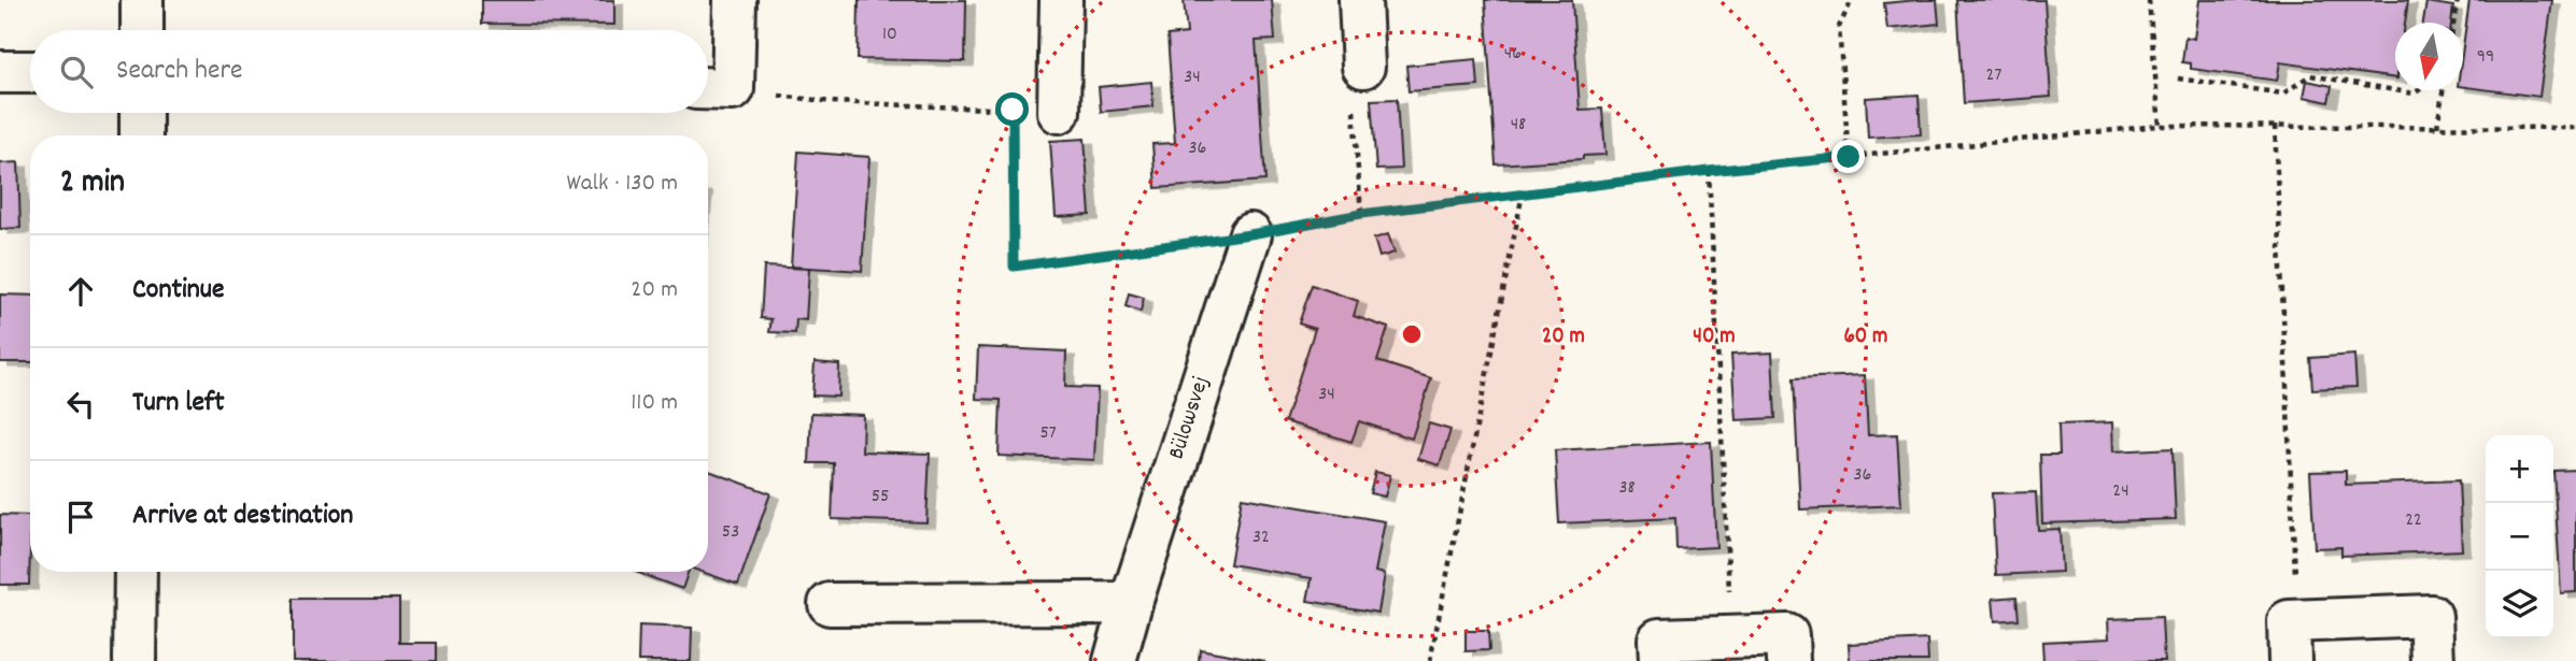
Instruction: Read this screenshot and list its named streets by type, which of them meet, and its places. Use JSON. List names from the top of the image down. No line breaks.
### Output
{"streets":{"street":["Bülowsvej"]},"house_numbers":["10","46","99","27","34","48","36","34","57","36","38","24","55","22","53","32"],"north":"bottom","page":{"search":"Search here","heading":["2 min","Walk · 130 m"],"list":[["Continue","20 m"],["Turn left","110 m"],"Arrive at destination"],"map_buttons":["+","−"]},"rings":["20 m","40 m","60 m"]}
